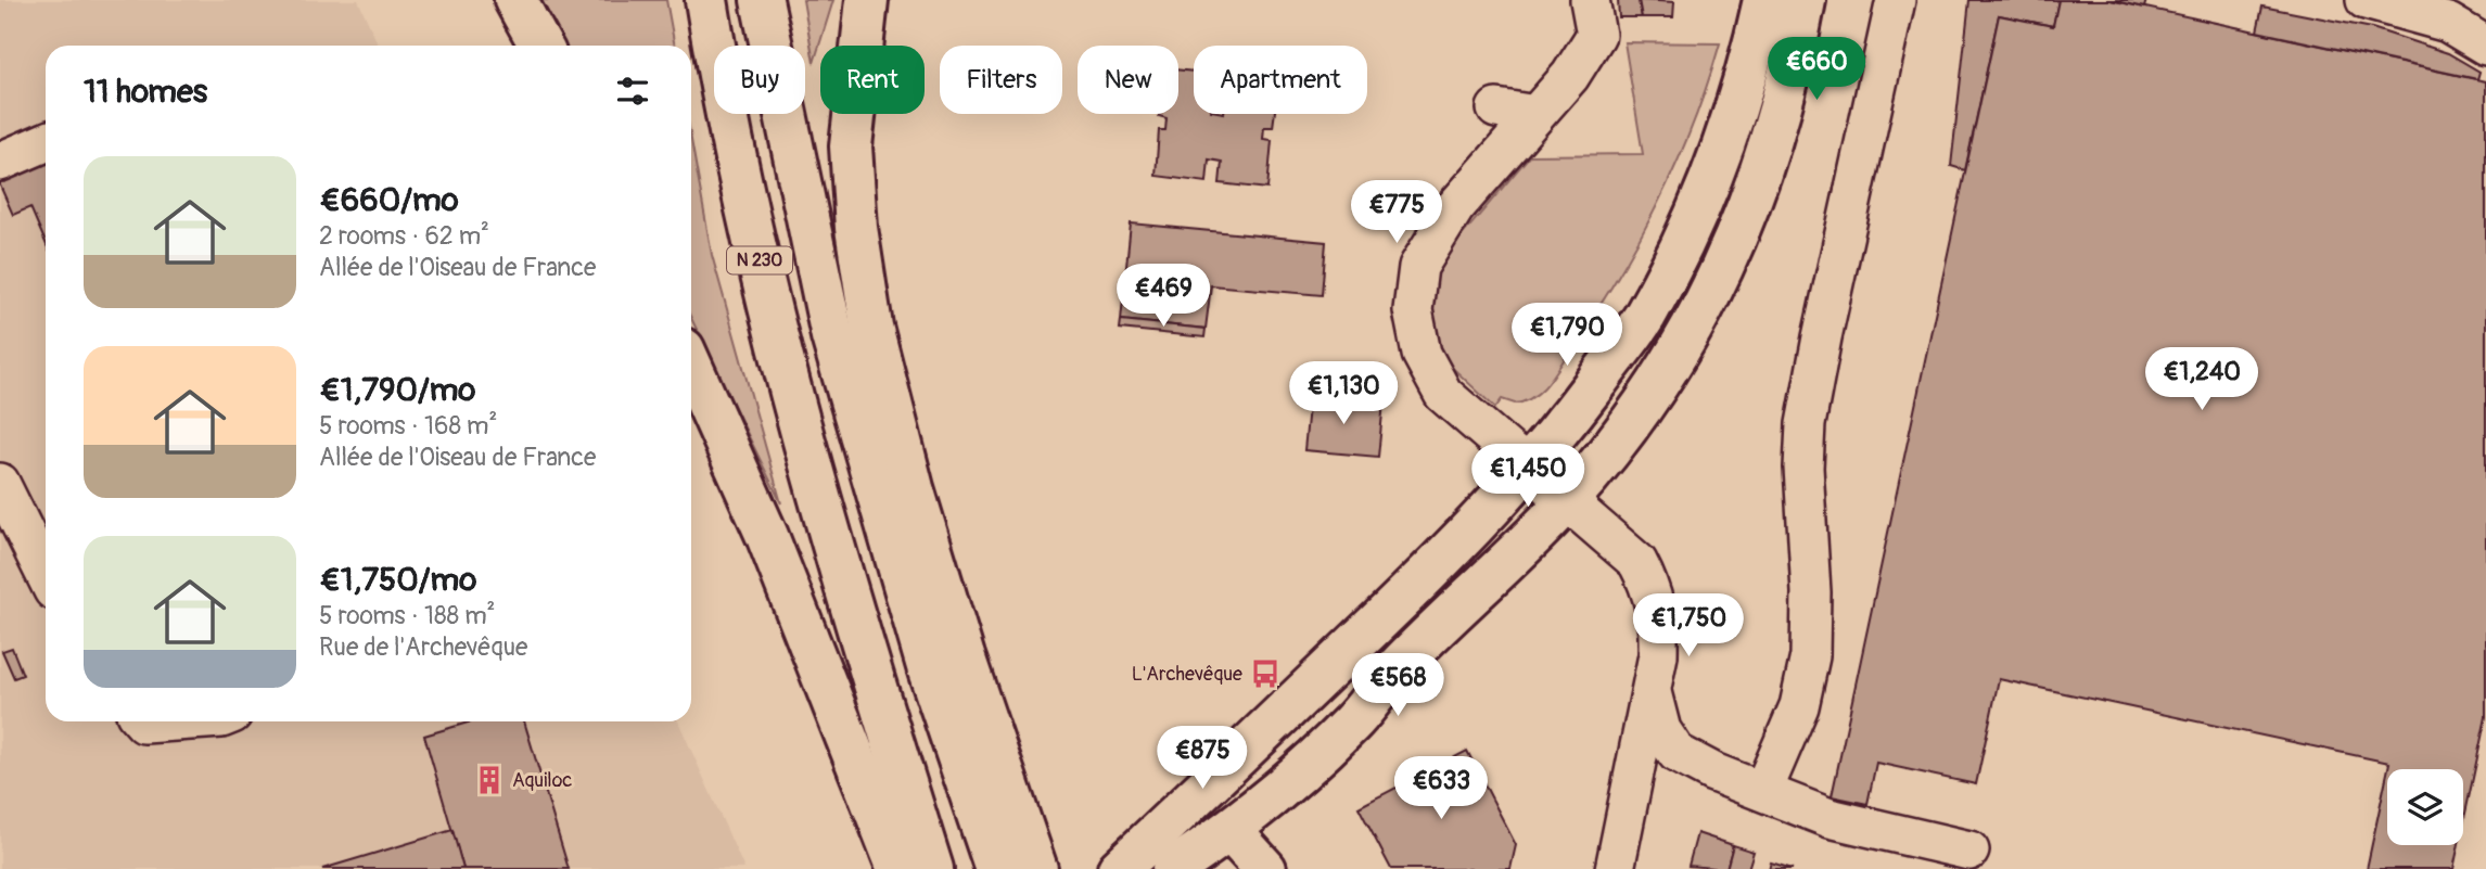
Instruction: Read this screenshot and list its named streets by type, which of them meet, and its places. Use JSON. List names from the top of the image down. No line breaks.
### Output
{"streets":{"main road":["N 230"]},"places":{"bus stop":["L'Archevêque"],"building":["Aquiloc"]},"page":{"price":["€660","€775","€469","€1,790","€1,240","€1,130","€1,450","€1,750","€568","€875","€633"],"chip":["Buy","Rent","Filters","New","Apartment"],"heading":"11 homes","list":[{"name":"€660/mo","note":"2 rooms · 62 m² · Allée de l'Oiseau de France"},{"name":"€1,790/mo","note":"5 rooms · 168 m² · Allée de l'Oiseau de France"},{"name":"€1,750/mo","note":"5 rooms · 188 m² · Rue de l'Archevêque"}]}}
